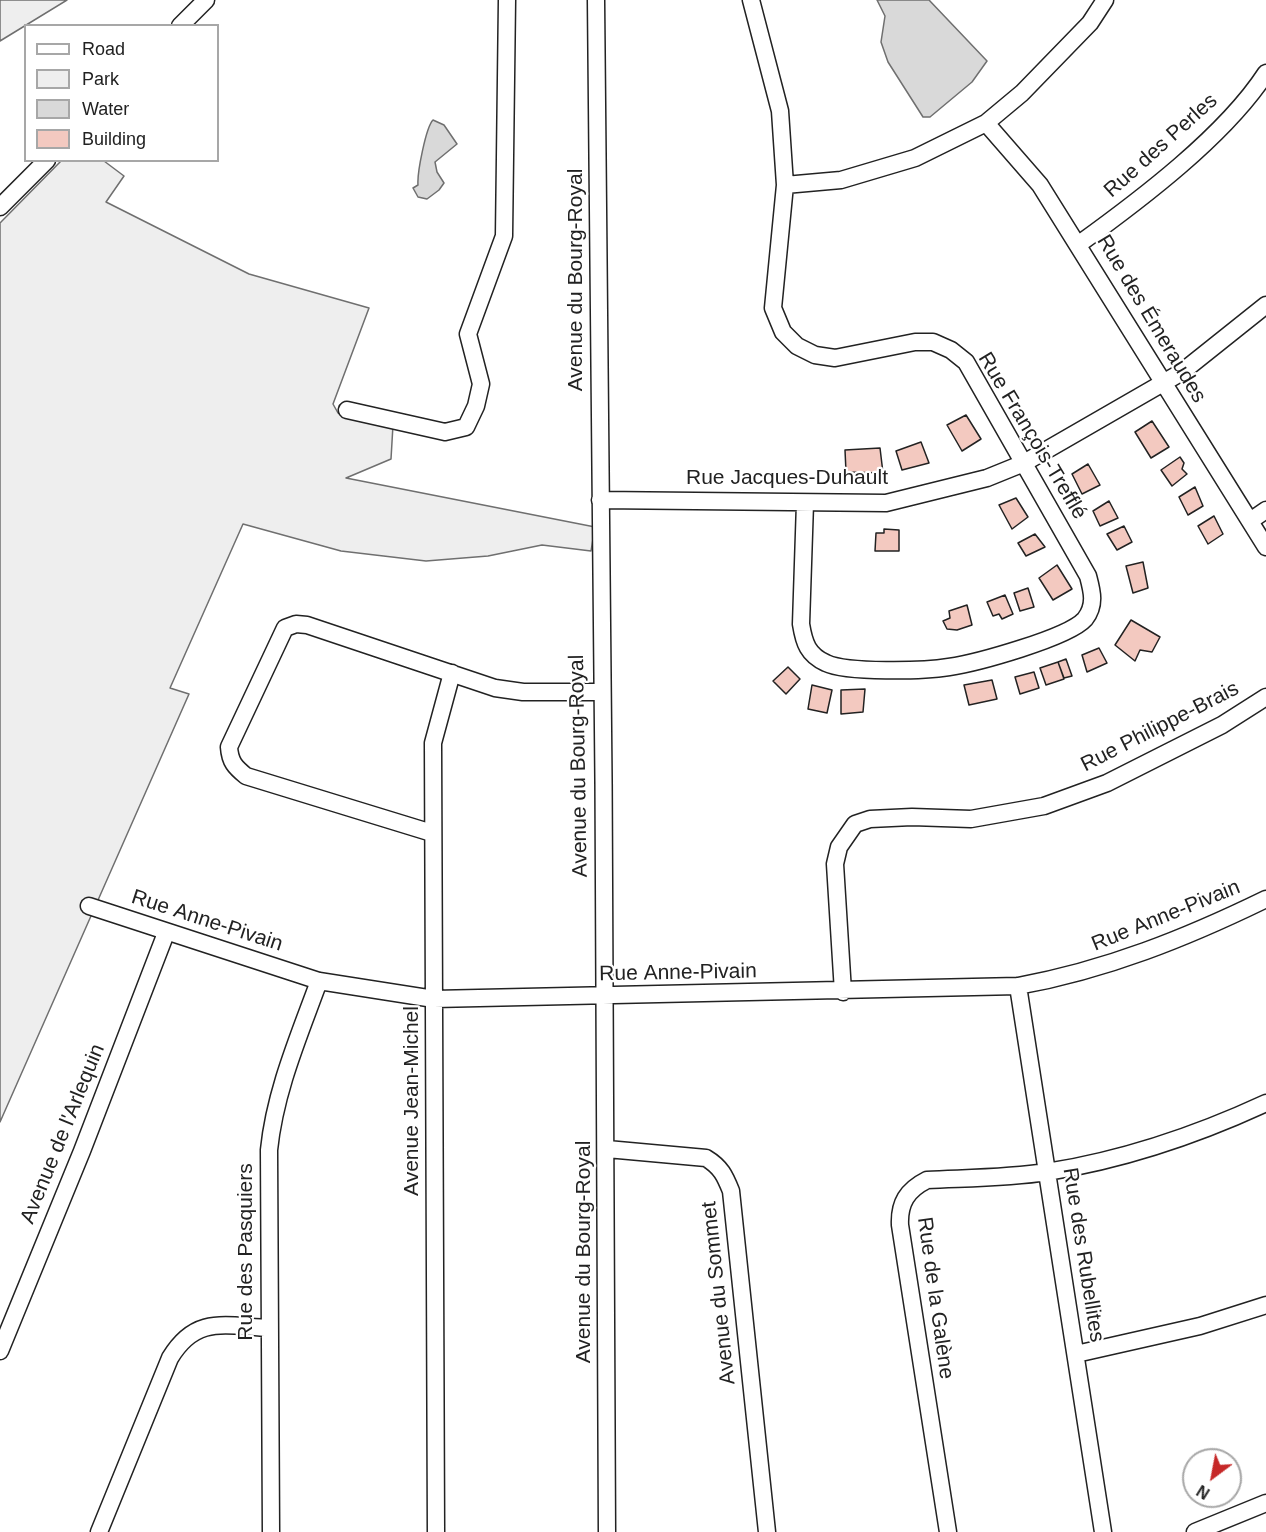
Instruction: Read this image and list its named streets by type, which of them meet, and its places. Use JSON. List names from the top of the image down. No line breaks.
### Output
{"streets":{"street":["Rue des Perles","Avenue du Bourg-Royal","Rue des Émeraudes","Rue François-Trefflé","Rue Jacques-Duhault","Rue Philippe-Brais","Rue Anne-Pivain","Avenue Jean-Michel","Avenue de l'Arlequin","Rue des Pasquiers","Rue des Rubellites","Avenue du Sommet","Rue de la Galène"]},"crossings":[["Rue des Perles","Rue des Émeraudes"],["Avenue du Bourg-Royal","Rue Jacques-Duhault"],["Avenue du Bourg-Royal","Rue Anne-Pivain"],["Avenue du Bourg-Royal","Avenue du Sommet"],["Rue des Émeraudes","Rue Jacques-Duhault"],["Rue François-Trefflé","Rue Jacques-Duhault"],["Rue Philippe-Brais","Rue Anne-Pivain"],["Rue Anne-Pivain","Avenue Jean-Michel"],["Rue Anne-Pivain","Avenue de l'Arlequin"],["Rue Anne-Pivain","Rue des Pasquiers"],["Rue Anne-Pivain","Rue des Rubellites"],["Rue des Rubellites","Rue de la Galène"]],"legend":["Road","Park","Water","Building"],"north":"bottom left"}
